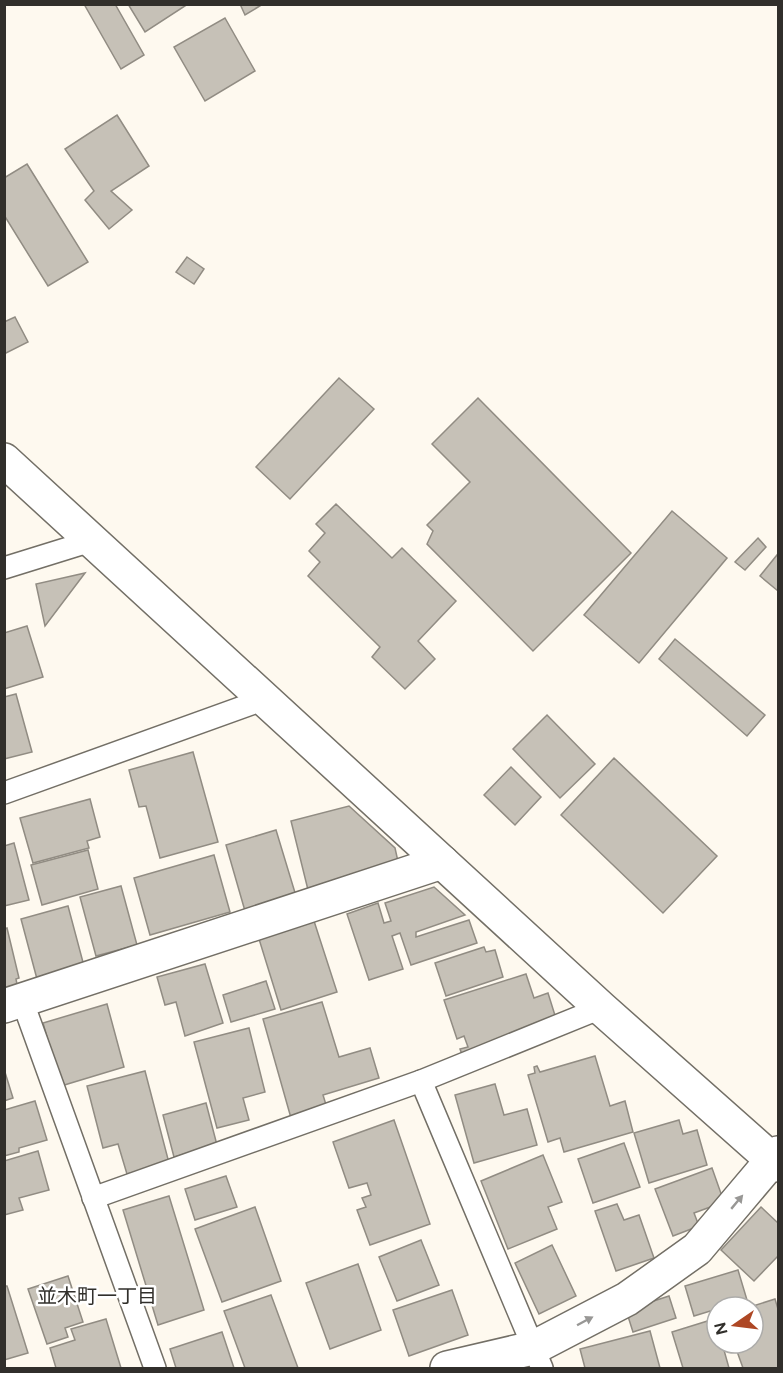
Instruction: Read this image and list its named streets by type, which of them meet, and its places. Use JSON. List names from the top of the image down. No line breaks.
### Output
{"districts":["並木町一丁目"],"north":"left"}
